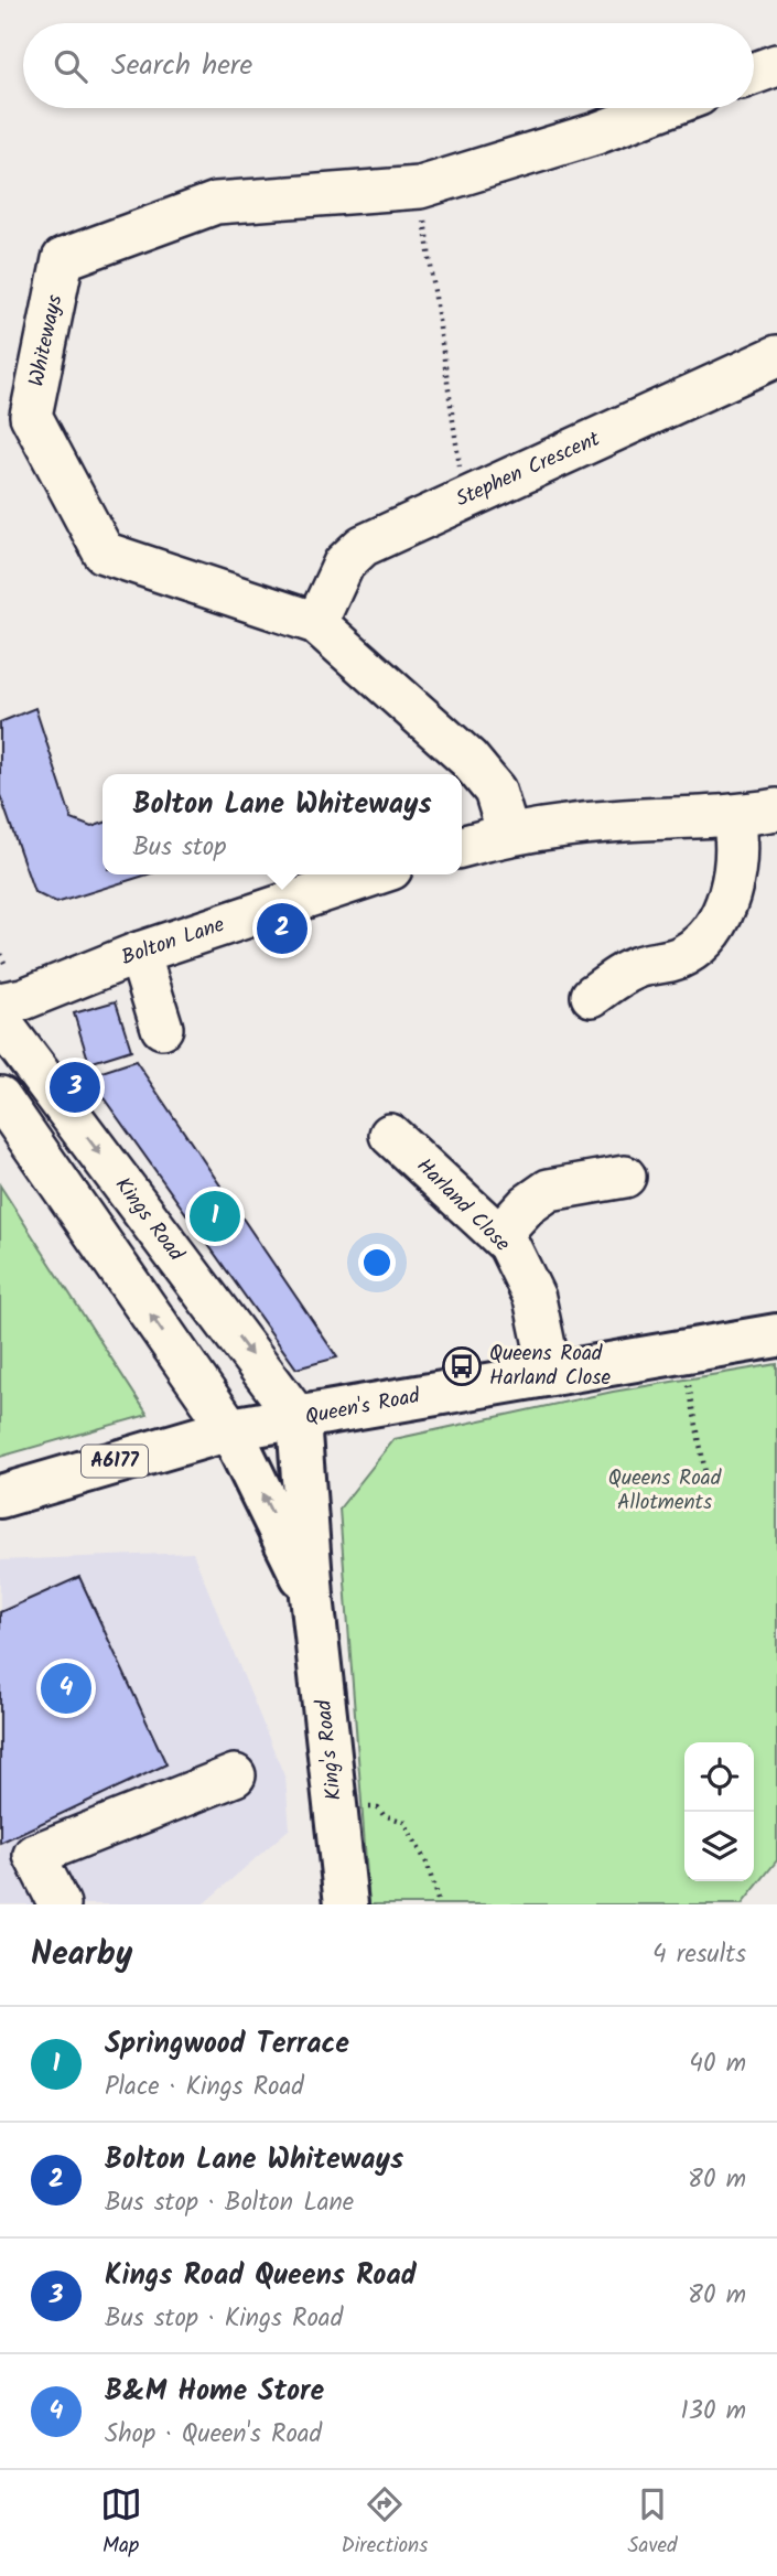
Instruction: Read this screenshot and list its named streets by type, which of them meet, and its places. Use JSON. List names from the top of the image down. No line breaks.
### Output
{"streets":{"main road":["Queen's Road","A6177","King's Road"],"street":["Whiteways","Stephen Crescent","Bolton Lane","Harland Close","Kings Road"]},"crossings":[["Whiteways","Stephen Crescent"],["Harland Close","Queen's Road"],["Kings Road","Queen's Road"],["Kings Road","King's Road"],["Queen's Road","King's Road"]],"parks":["Queens Road Allotments"],"places":{"bus stop":["Queens Road Harland Close"]},"page":{"search":"Search here","popup":["Bolton Lane Whiteways","Bus stop"],"pins":["2","3","1","4"],"heading":["Nearby","4 results"],"list":[{"mark":"1","name":"Springwood Terrace","note":"Place · Kings Road","value":"40 m"},{"mark":"2","name":"Bolton Lane Whiteways","note":"Bus stop · Bolton Lane","value":"80 m"},{"mark":"3","name":"Kings Road Queens Road","note":"Bus stop · Kings Road","value":"80 m"},{"mark":"4","name":"B&M Home Store","note":"Shop · Queen's Road","value":"130 m"}],"nav":["Map","Directions","Saved"]}}
